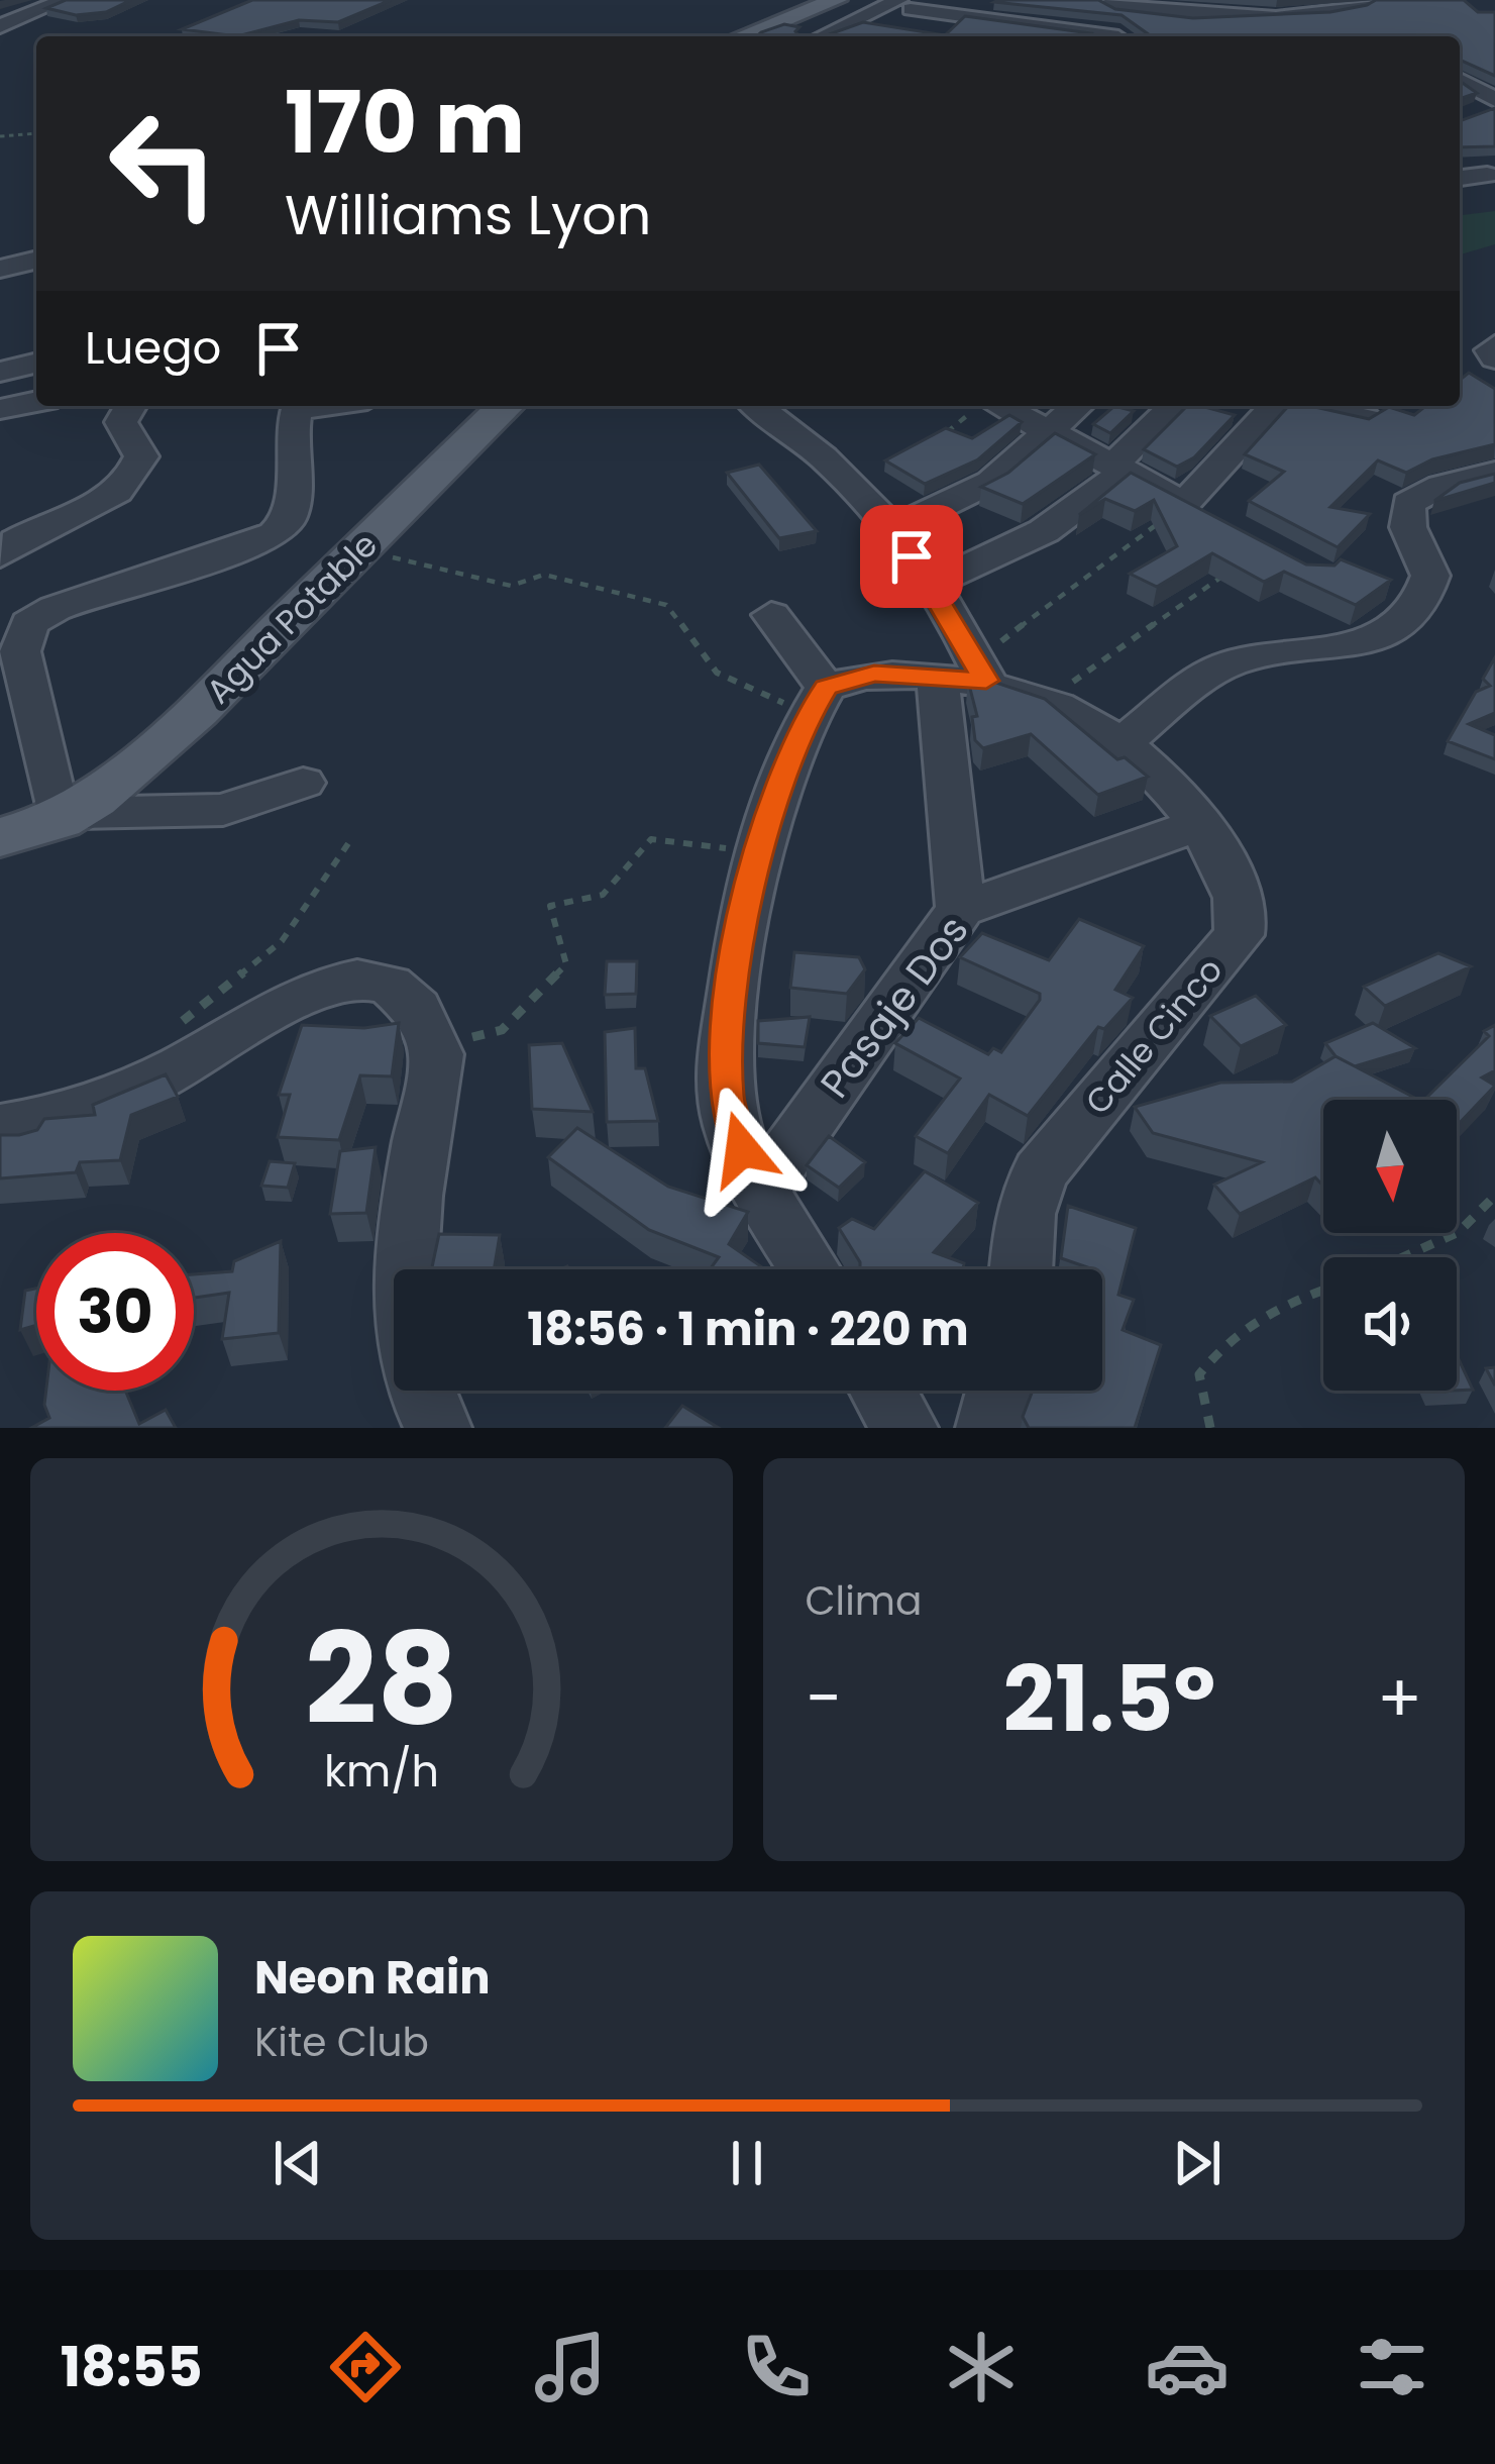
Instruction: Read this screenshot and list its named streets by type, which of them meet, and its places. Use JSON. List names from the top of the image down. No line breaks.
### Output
{"streets":{"main road":["Agua Potable"],"street":["Pasaje Dos","Calle Cinco"]},"crossings":[["Pasaje Dos","Calle Cinco"]],"north":"bottom","page":{"turn":["170 m","Williams Lyon"],"then":"Luego","limit":"30","trip":"18:56 · 1 min · 220 m","tile":"Clima","heat":["−","21.5°","+"],"song":["Neon Rain","Kite Club"],"tabs":"18:55","gauge":["28","km/h"]}}
